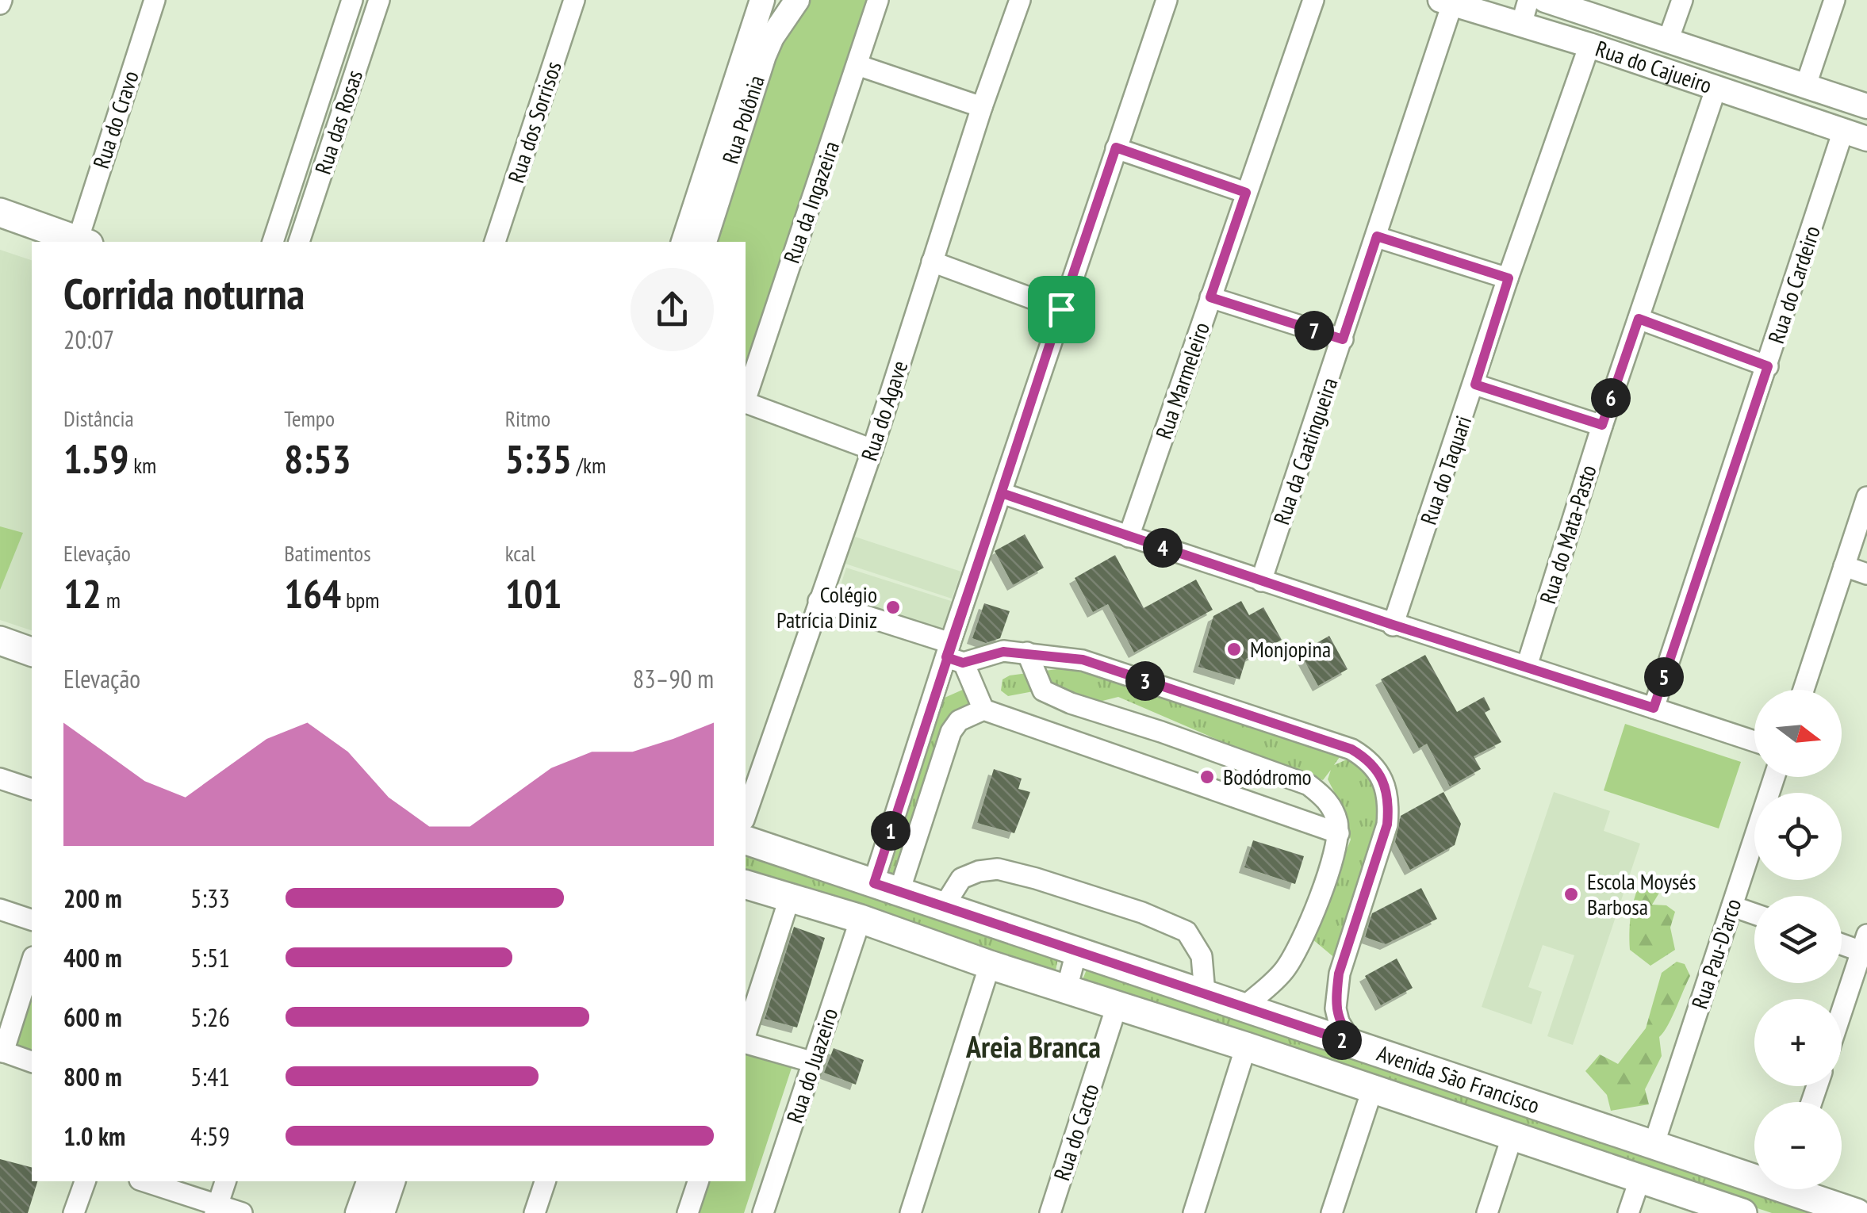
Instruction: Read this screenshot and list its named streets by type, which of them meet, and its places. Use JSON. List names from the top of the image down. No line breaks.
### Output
{"streets":{"main road":["Avenida São Francisco"],"street":["Rua do Cajueiro","Rua Polônia","Rua do Cravo","Rua das Rosas","Rua dos Sorrisos","Rua da Ingazeira","Rua do Cardeiro","Rua Marmeleiro","Rua do Agave","Rua da Caatingueira","Rua do Taquari","Rua do Mata-Pasto","Rua Pau-D'arco","Rua do Juazeiro","Rua do Cacto"]},"crossings":[["Rua do Cajueiro","Rua do Cardeiro"],["Rua do Cajueiro","Rua da Caatingueira"],["Rua do Cajueiro","Rua do Taquari"],["Rua do Cajueiro","Rua do Mata-Pasto"],["Rua Pau-D'arco","Avenida São Francisco"],["Rua do Juazeiro","Avenida São Francisco"],["Avenida São Francisco","Rua do Cacto"]],"districts":["Areia Branca"],"places":["Colégio Patrícia Diniz","Monjopina","Bodódromo","Escola Moysés Barbosa"],"north":"right","page":{"heading":["Corrida noturna","20:07"],"pins":["7","6","4","5","3","1","2"],"stats":[["Distância","1.59 km"],["Tempo","8:53"],["Ritmo","5:35 /km"],["Elevação","12 m"],["Batimentos","164 bpm"],["kcal","101"]],"chart":["Elevação","83–90 m"],"map_buttons":["+","−"],"list":[{"name":"200 m","note":"5:33"},{"name":"400 m","note":"5:51"},{"name":"600 m","note":"5:26"},{"name":"800 m","note":"5:41"},{"name":"1.0 km","note":"4:59"}]}}
